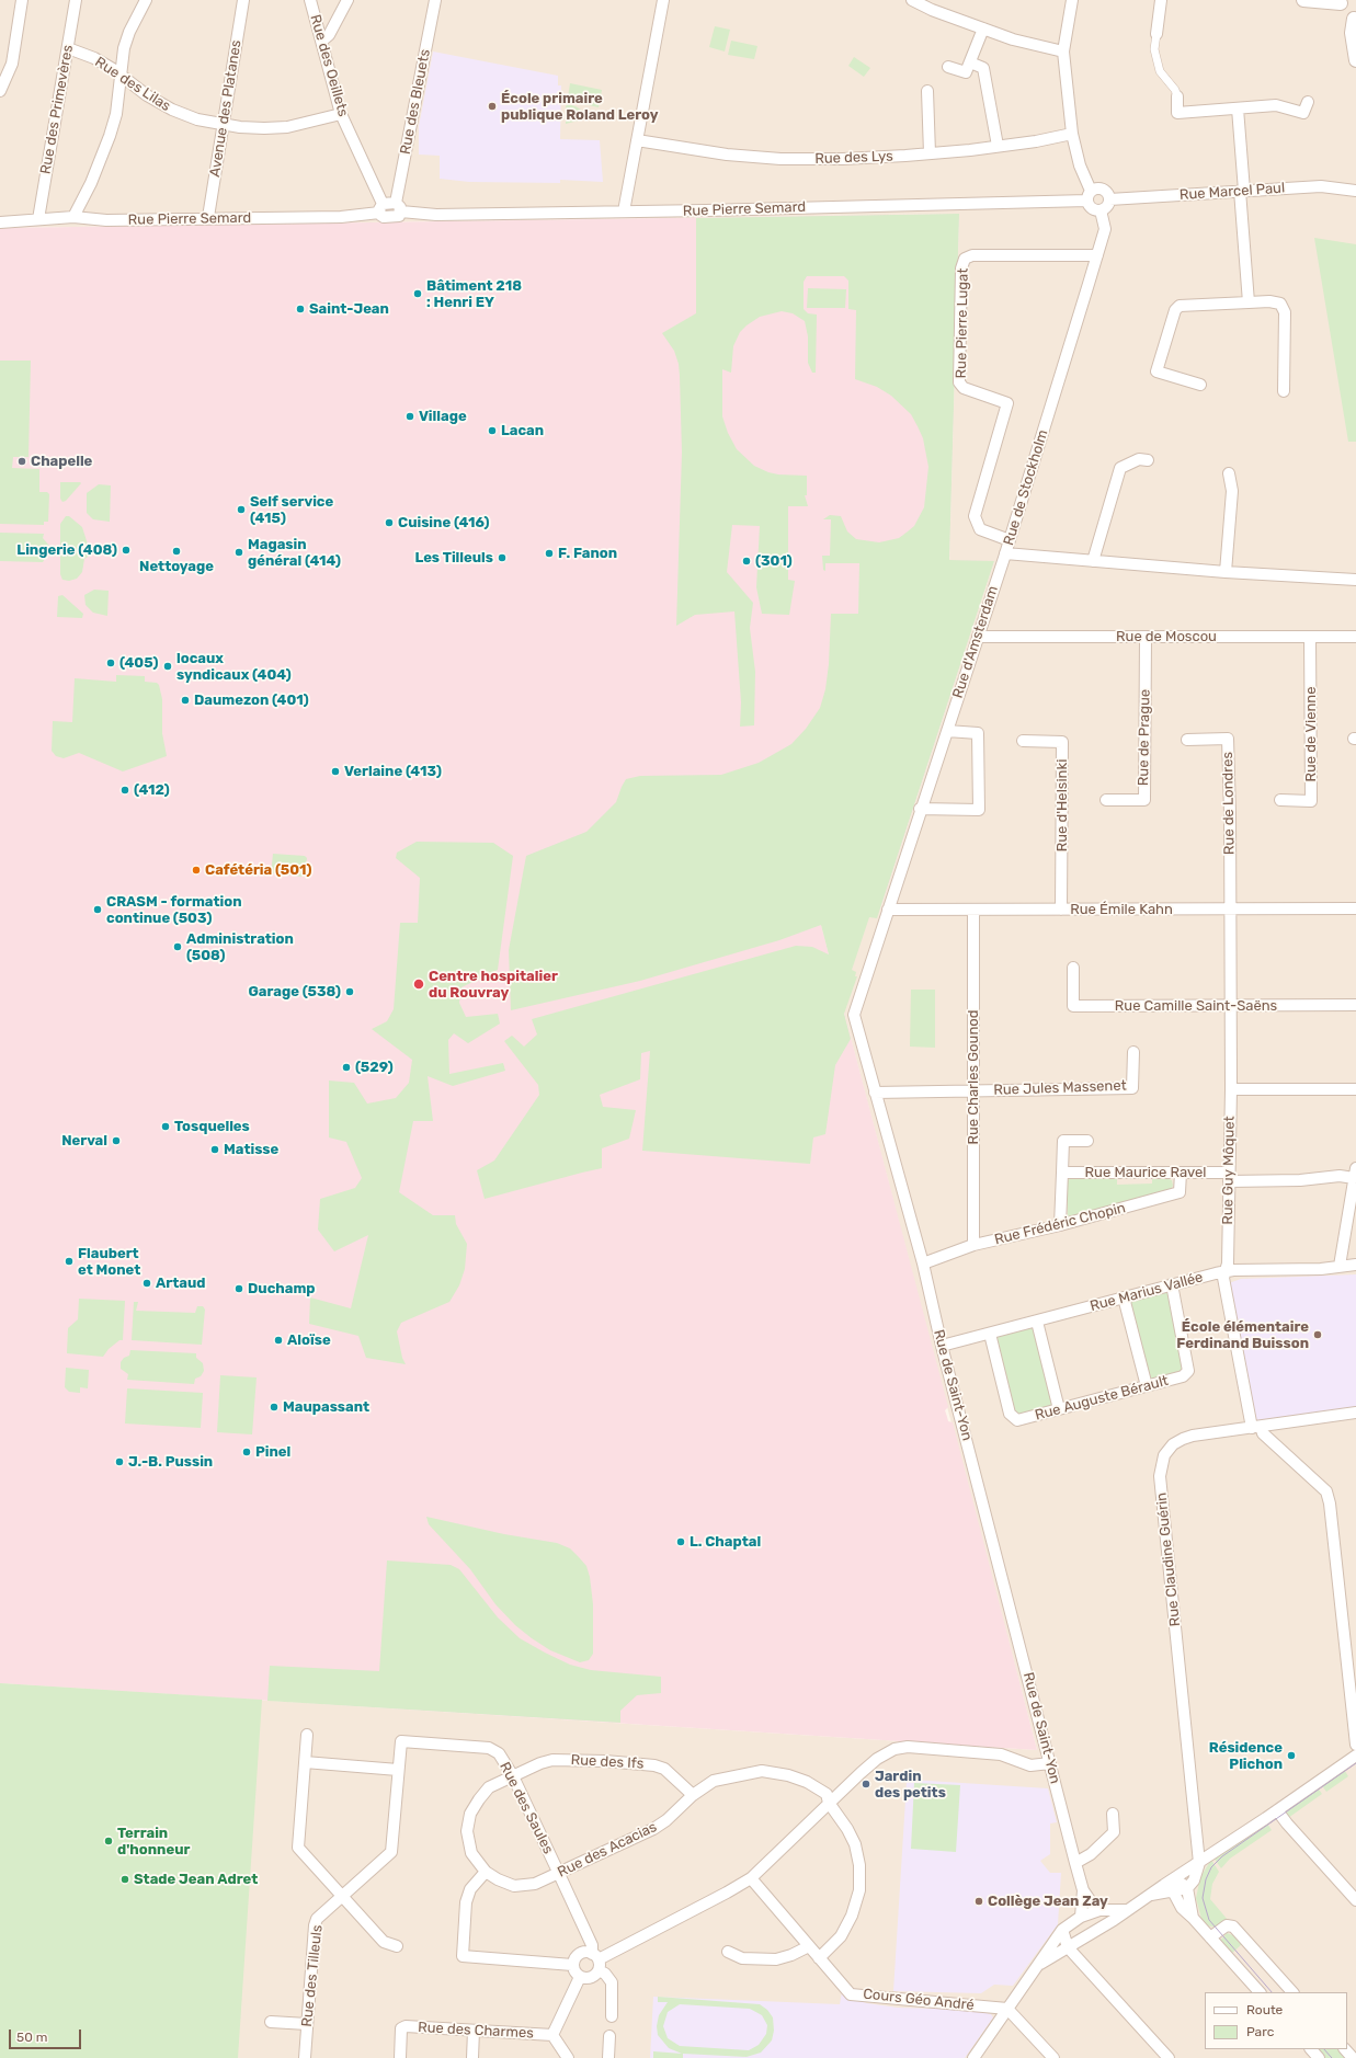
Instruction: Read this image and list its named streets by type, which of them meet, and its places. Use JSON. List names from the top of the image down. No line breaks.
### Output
{"streets":{"street":["Rue des Oeillets","Rue des Lilas","Rue des Bleuets","Avenue des Platanes","Rue des Primevères","Rue des Lys","Rue Marcel Paul","Rue Pierre Semard","Rue Pierre Lugat","Rue de Stockholm","Rue de Moscou","Rue d'Amsterdam","Rue de Vienne","Rue de Prague","Rue de Londres","Rue d'Helsinki","Rue Émile Kahn","Rue Camille Saint-Saëns","Rue Charles Gounod","Rue Jules Massenet","Rue Guy Môquet","Rue Maurice Ravel","Rue Frédéric Chopin","Rue Marius Vallée","Rue de Saint-Yon","Rue Auguste Bérault","Rue Claudine Guérin","Rue des Ifs","Rue des Saules","Rue des Acacias","Rue des Tilleuls","Cours Géo André","Rue des Charmes"]},"crossings":[["Rue des Oeillets","Rue des Lilas"],["Rue des Oeillets","Rue Pierre Semard"],["Rue des Lilas","Avenue des Platanes"],["Rue des Lilas","Rue des Primevères"],["Rue des Bleuets","Rue Pierre Semard"],["Avenue des Platanes","Rue Pierre Semard"],["Rue des Primevères","Rue Pierre Semard"],["Rue Marcel Paul","Rue Pierre Semard"],["Rue Marcel Paul","Rue de Stockholm"],["Rue Pierre Semard","Rue de Stockholm"],["Rue Pierre Lugat","Rue de Stockholm"],["Rue de Stockholm","Rue d'Amsterdam"],["Rue de Moscou","Rue d'Amsterdam"],["Rue de Moscou","Rue de Vienne"],["Rue de Moscou","Rue de Prague"],["Rue d'Amsterdam","Rue Émile Kahn"],["Rue d'Amsterdam","Rue de Saint-Yon"],["Rue de Londres","Rue Émile Kahn"],["Rue de Londres","Rue Guy Môquet"],["Rue d'Helsinki","Rue Émile Kahn"],["Rue Émile Kahn","Rue Charles Gounod"],["Rue Émile Kahn","Rue Guy Môquet"],["Rue Émile Kahn","Rue de Saint-Yon"],["Rue Camille Saint-Saëns","Rue Guy Môquet"],["Rue Charles Gounod","Rue Jules Massenet"],["Rue Charles Gounod","Rue Frédéric Chopin"],["Rue Jules Massenet","Rue de Saint-Yon"],["Rue Guy Môquet","Rue Maurice Ravel"],["Rue Guy Môquet","Rue Marius Vallée"],["Rue Guy Môquet","Rue Claudine Guérin"],["Rue Maurice Ravel","Rue Frédéric Chopin"],["Rue Frédéric Chopin","Rue de Saint-Yon"],["Rue Marius Vallée","Rue de Saint-Yon"],["Rue Marius Vallée","Rue Auguste Bérault"],["Rue des Ifs","Rue des Saules"],["Rue des Ifs","Rue des Acacias"],["Rue des Saules","Rue des Acacias"],["Rue des Saules","Rue des Tilleuls"],["Rue des Acacias","Cours Géo André"]],"places":["École primaire publique Roland Leroy","Bâtiment 218 : Henri EY","Saint-Jean","Village","Lacan","Chapelle","Self service (415)","Cuisine (416)","Lingerie (408)","Nettoyage","Magasin général (414)","F. Fanon","Les Tilleuls","(301)","(405)","locaux syndicaux (404)","Daumezon (401)","Verlaine (413)","(412)","Cafétéria (501)","CRASM - formation continue (503)","Administration (508)","Centre hospitalier du Rouvray","Garage (538)","(529)","Tosquelles","Nerval","Matisse","Flaubert et Monet","Artaud","Duchamp","École élémentaire Ferdinand Buisson","Aloïse","Maupassant","Pinel","J.-B. Pussin","L. Chaptal","Résidence Plichon","Jardin des petits","Terrain d'honneur","Stade Jean Adret","Collège Jean Zay"],"legend":["Route","Parc"],"scale_bar":"50 m"}
